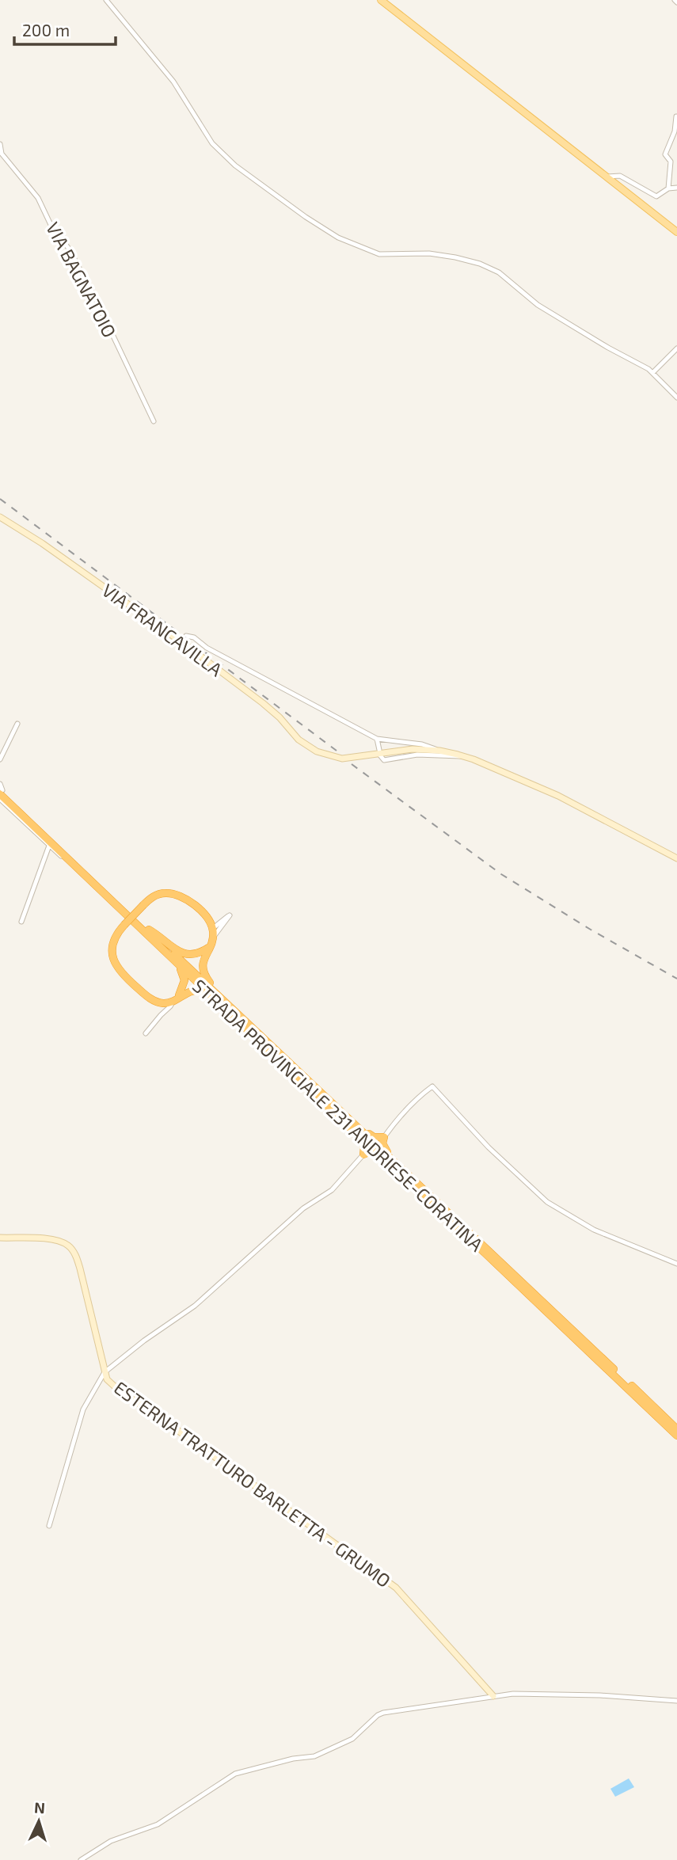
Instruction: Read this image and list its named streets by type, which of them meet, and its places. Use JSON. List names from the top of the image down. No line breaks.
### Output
{"streets":{"highway":["STRADA PROVINCIALE 231 ANDRIESE-CORATINA"],"street":["VIA BAGNATOIO","VIA FRANCAVILLA","ESTERNA TRATTURO BARLETTA - GRUMO"]},"scale_bar":"200 m","north":"top"}
